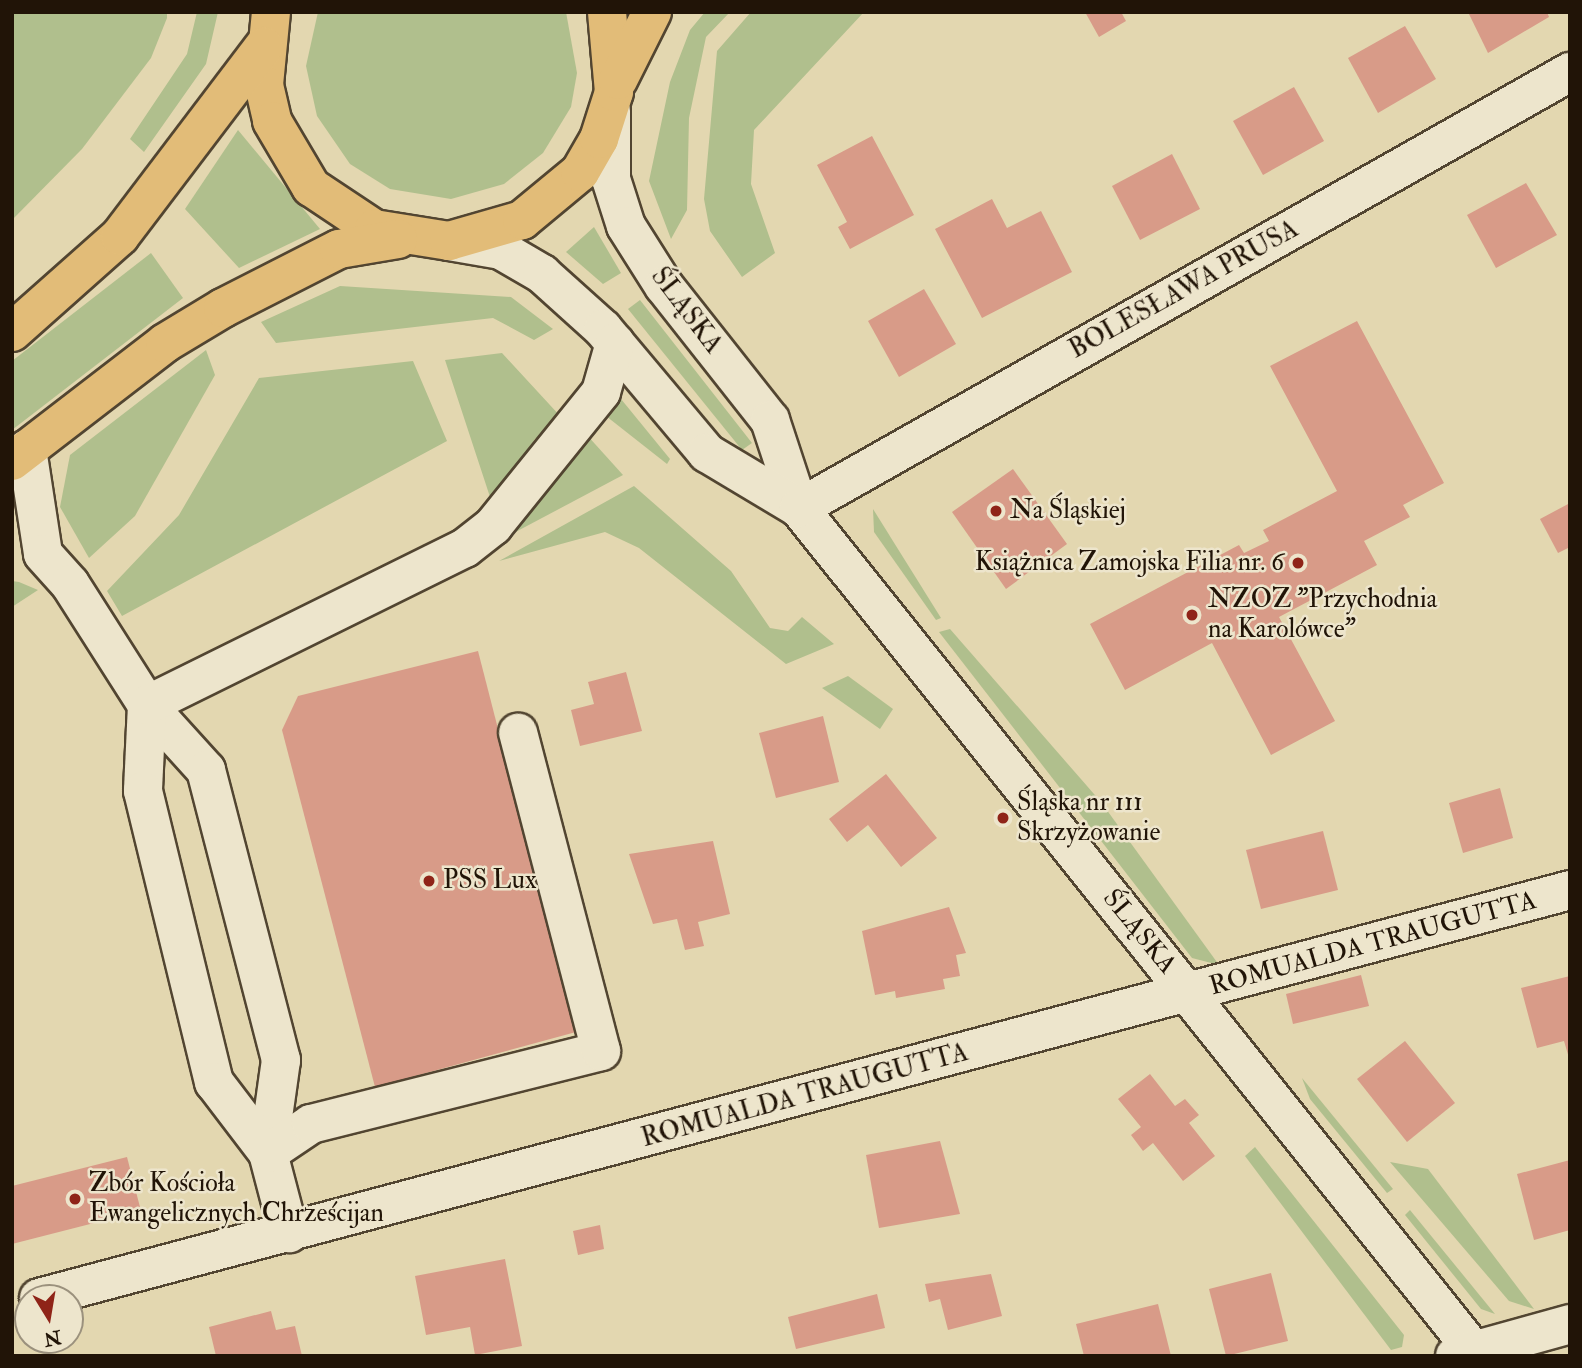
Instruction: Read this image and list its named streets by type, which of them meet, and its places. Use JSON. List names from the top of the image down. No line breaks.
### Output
{"streets":{"street":["BOLESŁAWA PRUSA","ŚLĄSKA","ROMUALDA TRAUGUTTA"]},"crossings":[["BOLESŁAWA PRUSA","ŚLĄSKA"],["ŚLĄSKA","ROMUALDA TRAUGUTTA"]],"places":["Na Śląskiej","Książnica Zamojska Filia nr. 6","NZOZ \"Przychodnia na Karolówce\"","Śląska nr 111 Skrzyżowanie","PSS Lux","Zbór Kościoła Ewangelicznych Chrześcijan"],"north":"bottom"}
